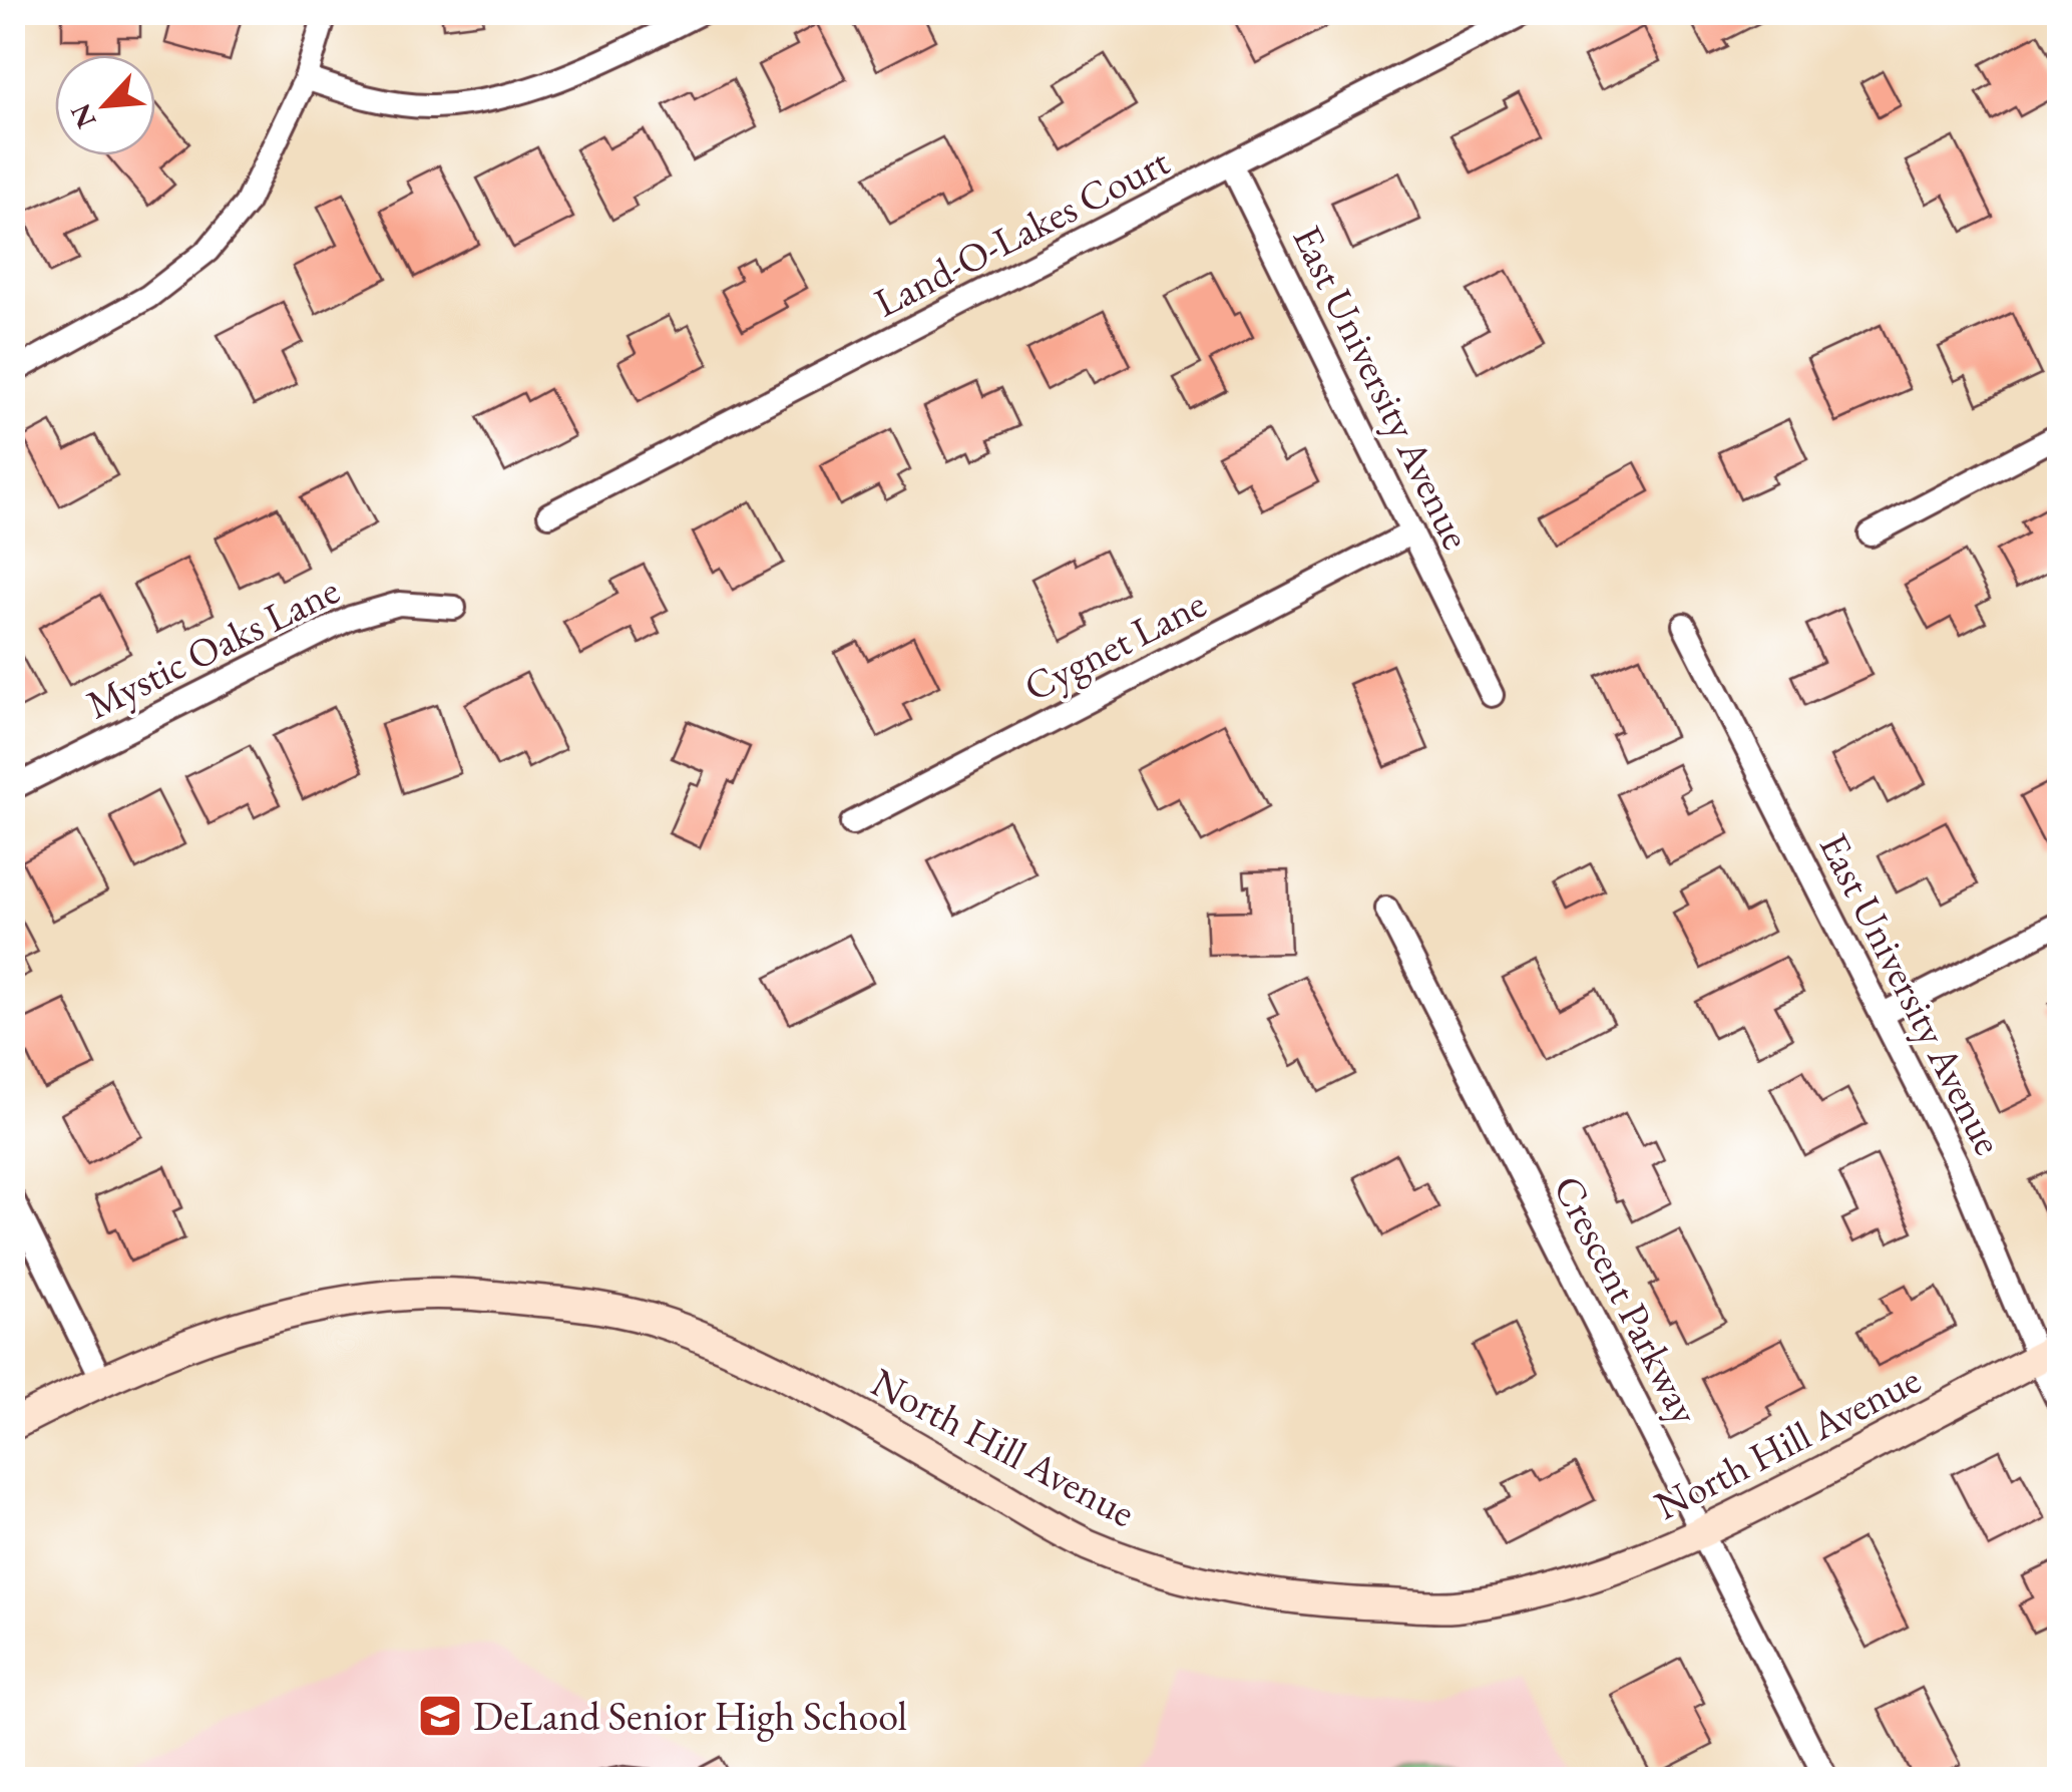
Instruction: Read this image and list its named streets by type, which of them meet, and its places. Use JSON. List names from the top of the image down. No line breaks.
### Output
{"streets":{"street":["Land-O-Lakes Court","East University Avenue","Cygnet Lane","Mystic Oaks Lane","Crescent Parkway","North Hill Avenue"]},"crossings":[["Land-O-Lakes Court","East University Avenue"],["East University Avenue","Cygnet Lane"],["East University Avenue","North Hill Avenue"],["Crescent Parkway","North Hill Avenue"]],"places":{"school or university":["DeLand Senior High School"]},"north":"bottom left"}
